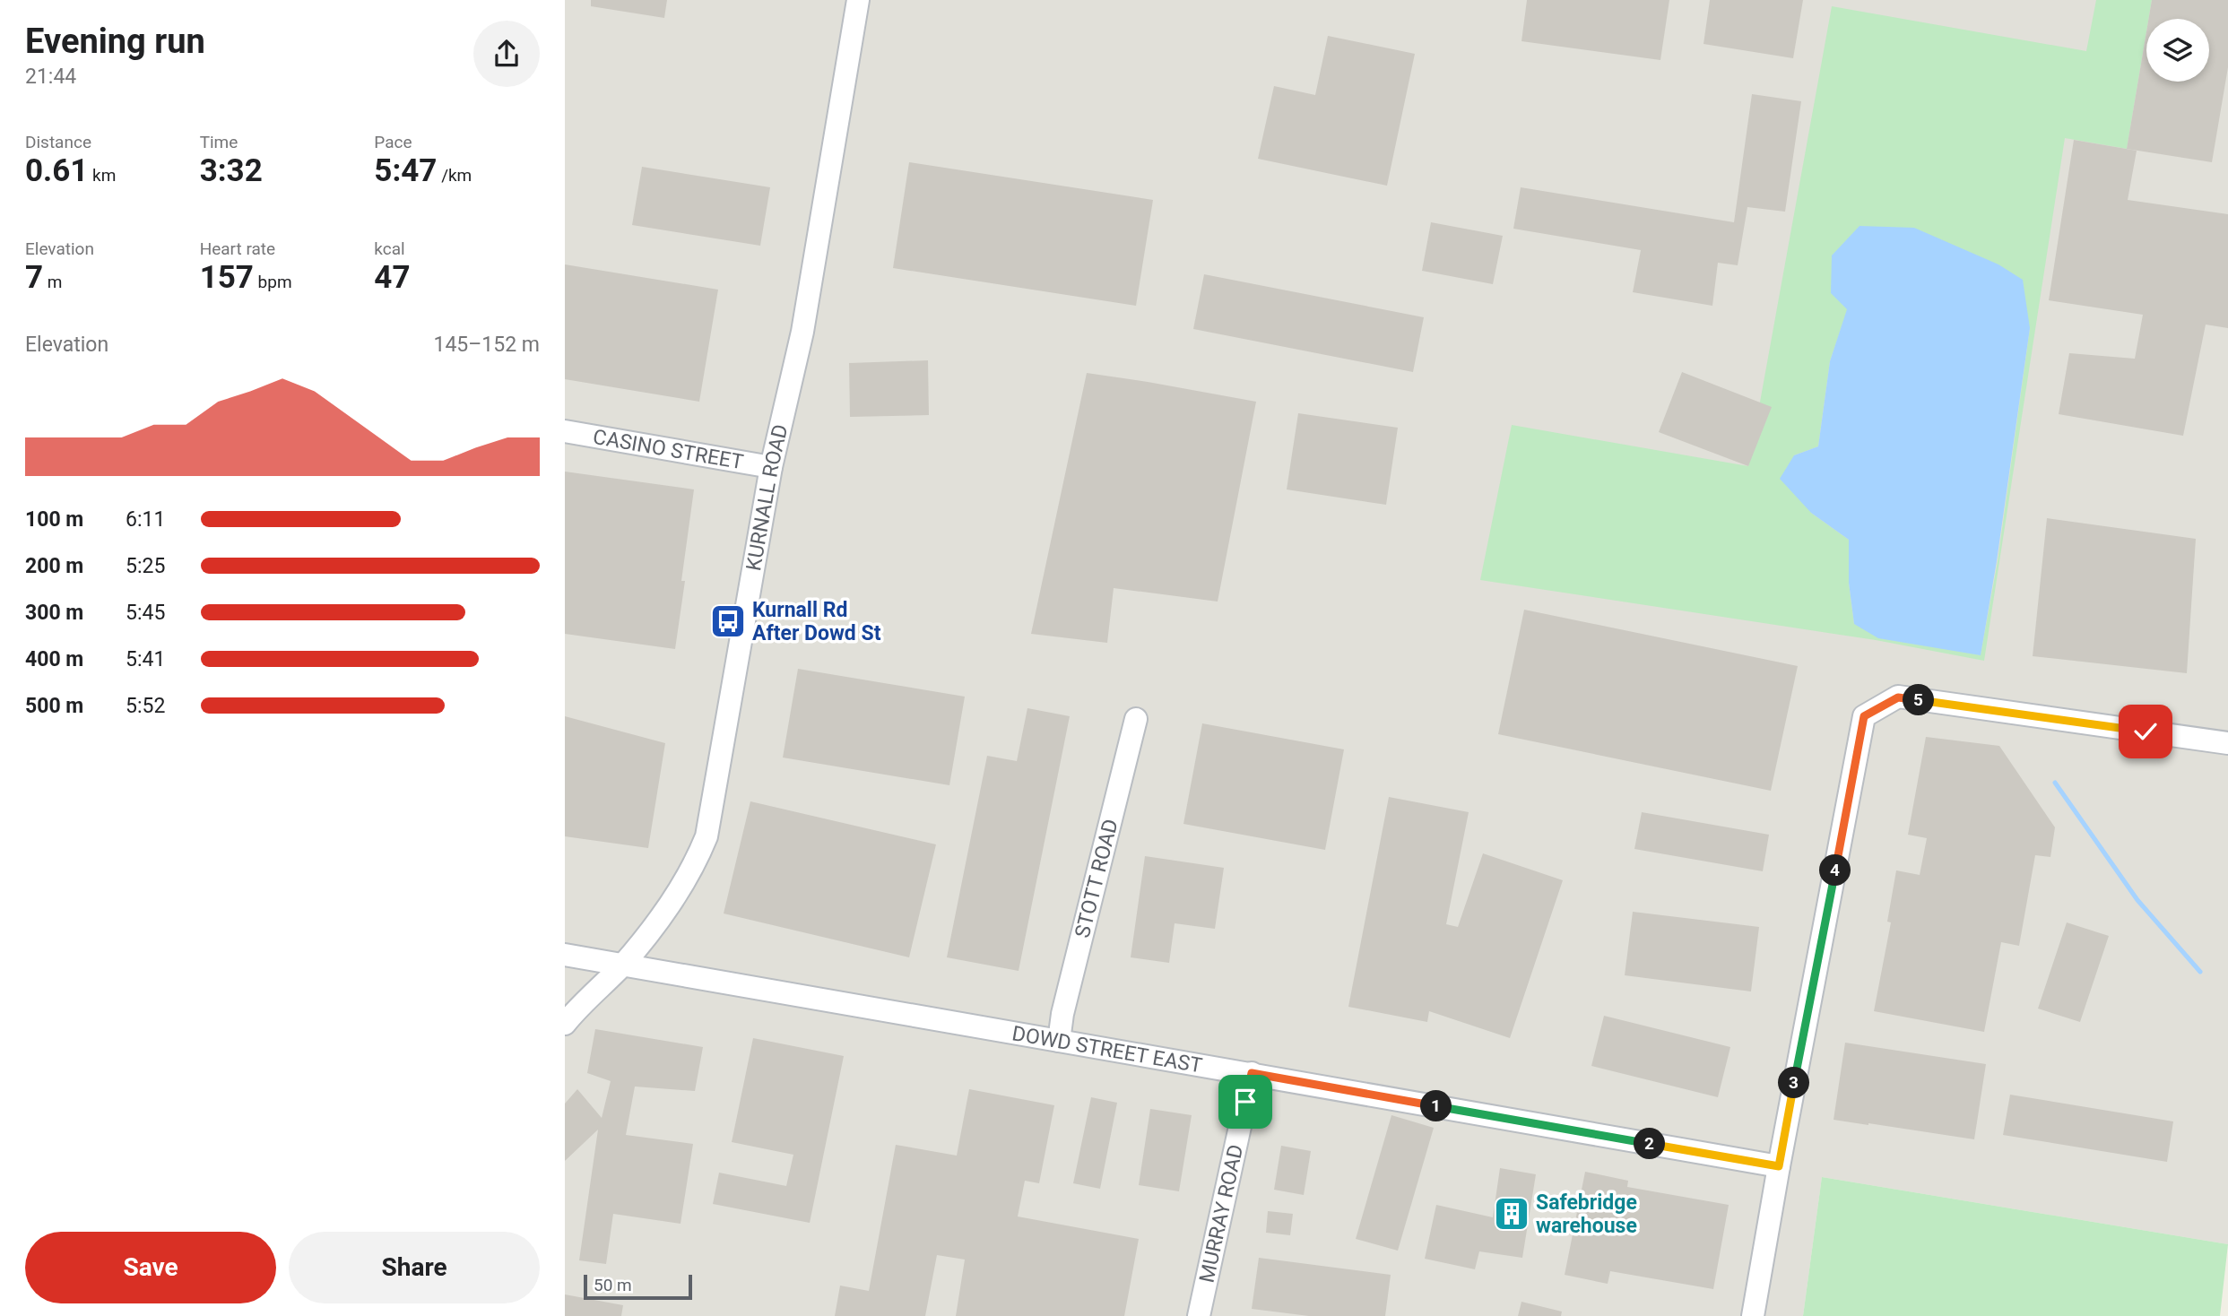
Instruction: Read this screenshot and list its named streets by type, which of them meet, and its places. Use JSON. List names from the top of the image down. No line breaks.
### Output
{"streets":{"street":["CASINO STREET","KURNALL ROAD","STOTT ROAD","DOWD STREET EAST","MURRAY ROAD"]},"crossings":[["CASINO STREET","KURNALL ROAD"],["KURNALL ROAD","DOWD STREET EAST"],["STOTT ROAD","DOWD STREET EAST"],["DOWD STREET EAST","MURRAY ROAD"]],"places":{"bus stop":["Kurnall Rd After Dowd St"],"building":["Safebridge warehouse"]},"scale_bar":"50 m","page":{"heading":["Evening run","21:44"],"stats":[["Distance","0.61 km"],["Time","3:32"],["Pace","5:47 /km"],["Elevation","7 m"],["Heart rate","157 bpm"],["kcal","47"]],"chart":["Elevation","145–152 m"],"list":[{"name":"100 m","note":"6:11"},{"name":"200 m","note":"5:25"},{"name":"300 m","note":"5:45"},{"name":"400 m","note":"5:41"},{"name":"500 m","note":"5:52"}],"pins":["5","4","3","1","2"],"buttons":["Save","Share"],"scale":"50 m"}}
